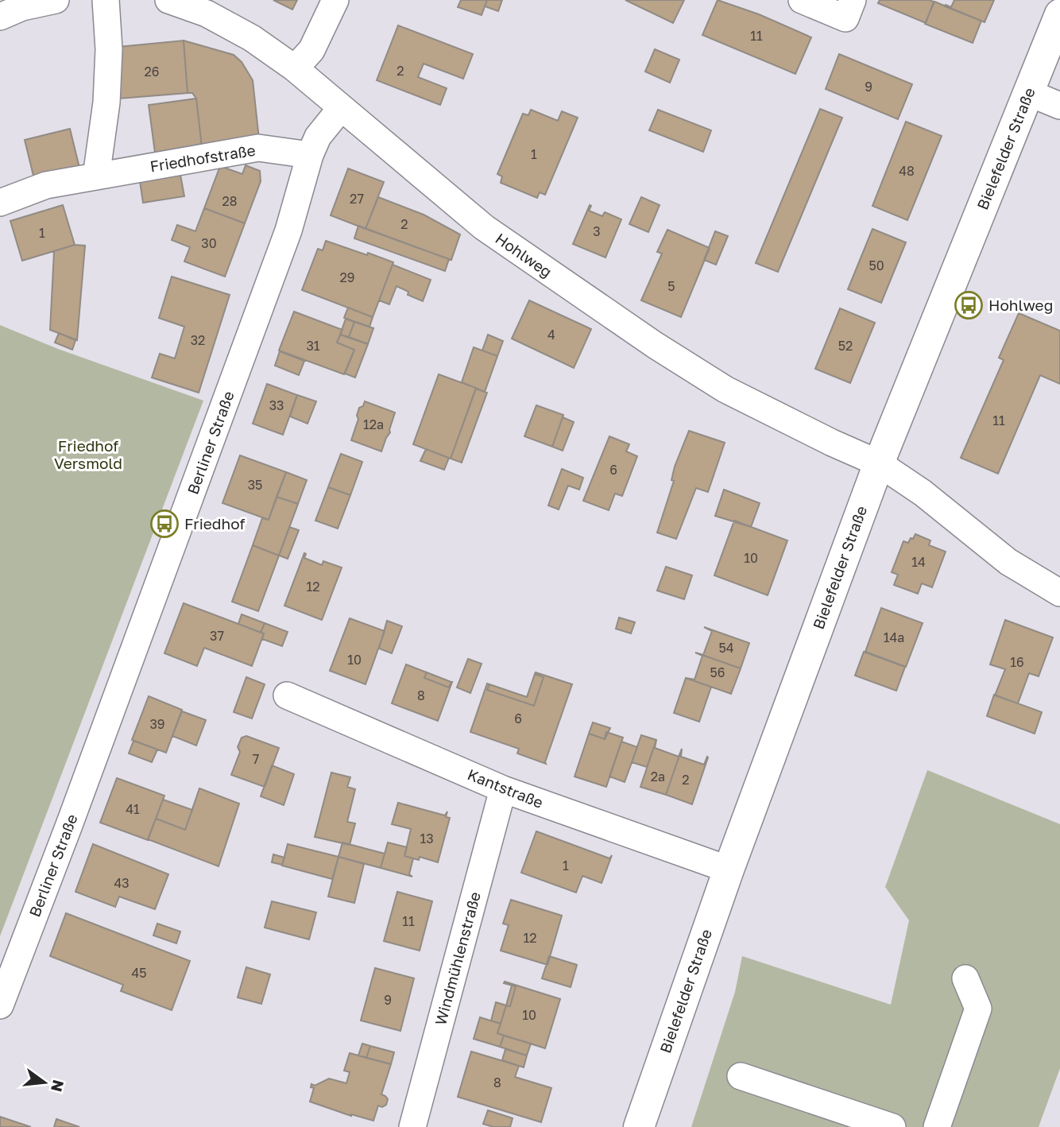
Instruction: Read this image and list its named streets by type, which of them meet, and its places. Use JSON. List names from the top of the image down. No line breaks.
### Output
{"streets":{"main road":["Bielefelder Straße"],"street":["Friedhofstraße","Hohlweg","Berliner Straße","Kantstraße","Windmühlenstraße"]},"crossings":[["Bielefelder Straße","Hohlweg"],["Bielefelder Straße","Kantstraße"],["Friedhofstraße","Berliner Straße"],["Hohlweg","Berliner Straße"],["Kantstraße","Windmühlenstraße"]],"parks":["Friedhof Versmold"],"places":{"bus stop":["Hohlweg","Friedhof"]},"house_numbers":["11","2","26","9","1","48","27","28","2","3","1","30","50","29","5","4","32","31","52","33","11","12a","6","35","10","14","12","37","14a","54","10","16","56","8","6","39","7","2a","2","41","13","1","43","11","12","45","9","10","8"],"north":"right"}
